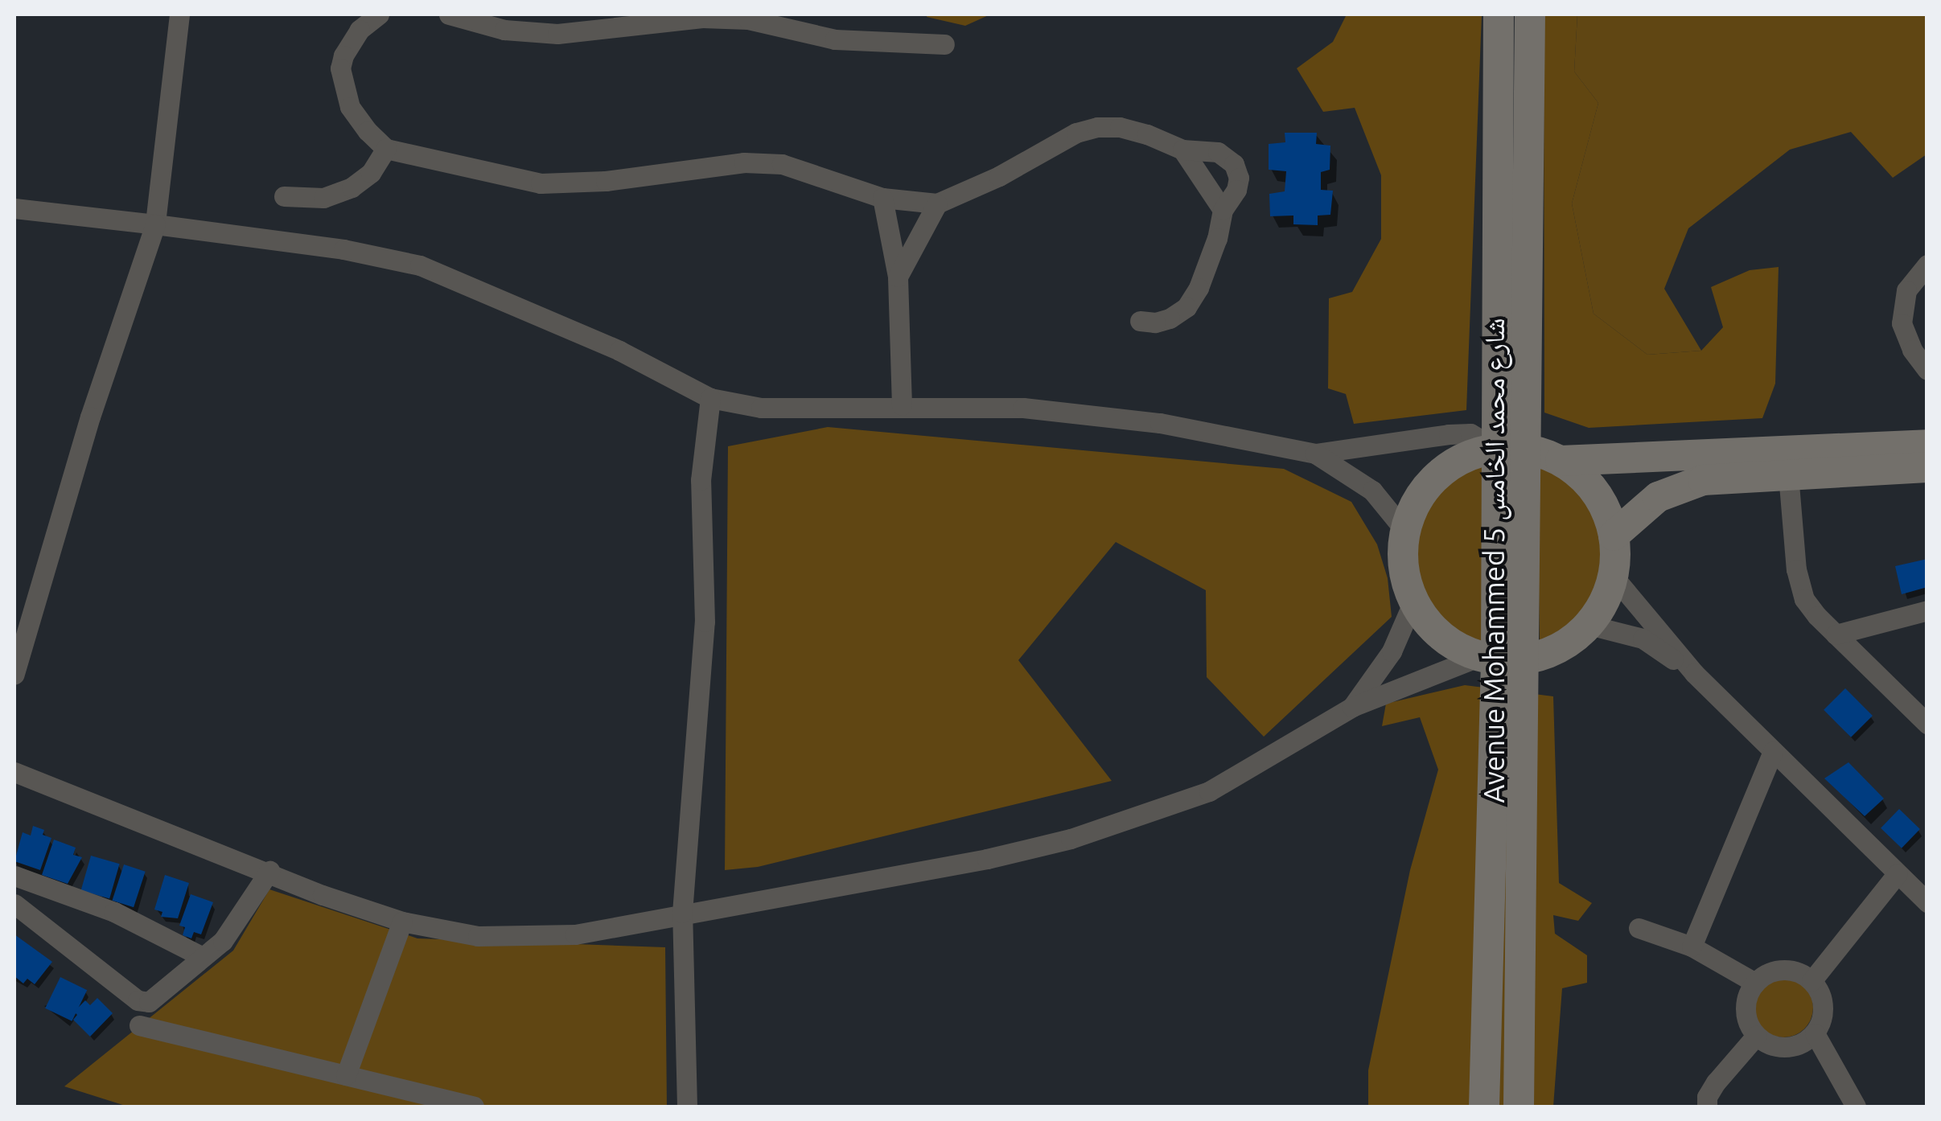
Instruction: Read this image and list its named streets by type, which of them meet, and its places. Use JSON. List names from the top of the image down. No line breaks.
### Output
{"streets":{"main road":["Avenue Mohammed 5 شارع محمد الخامس"]}}
